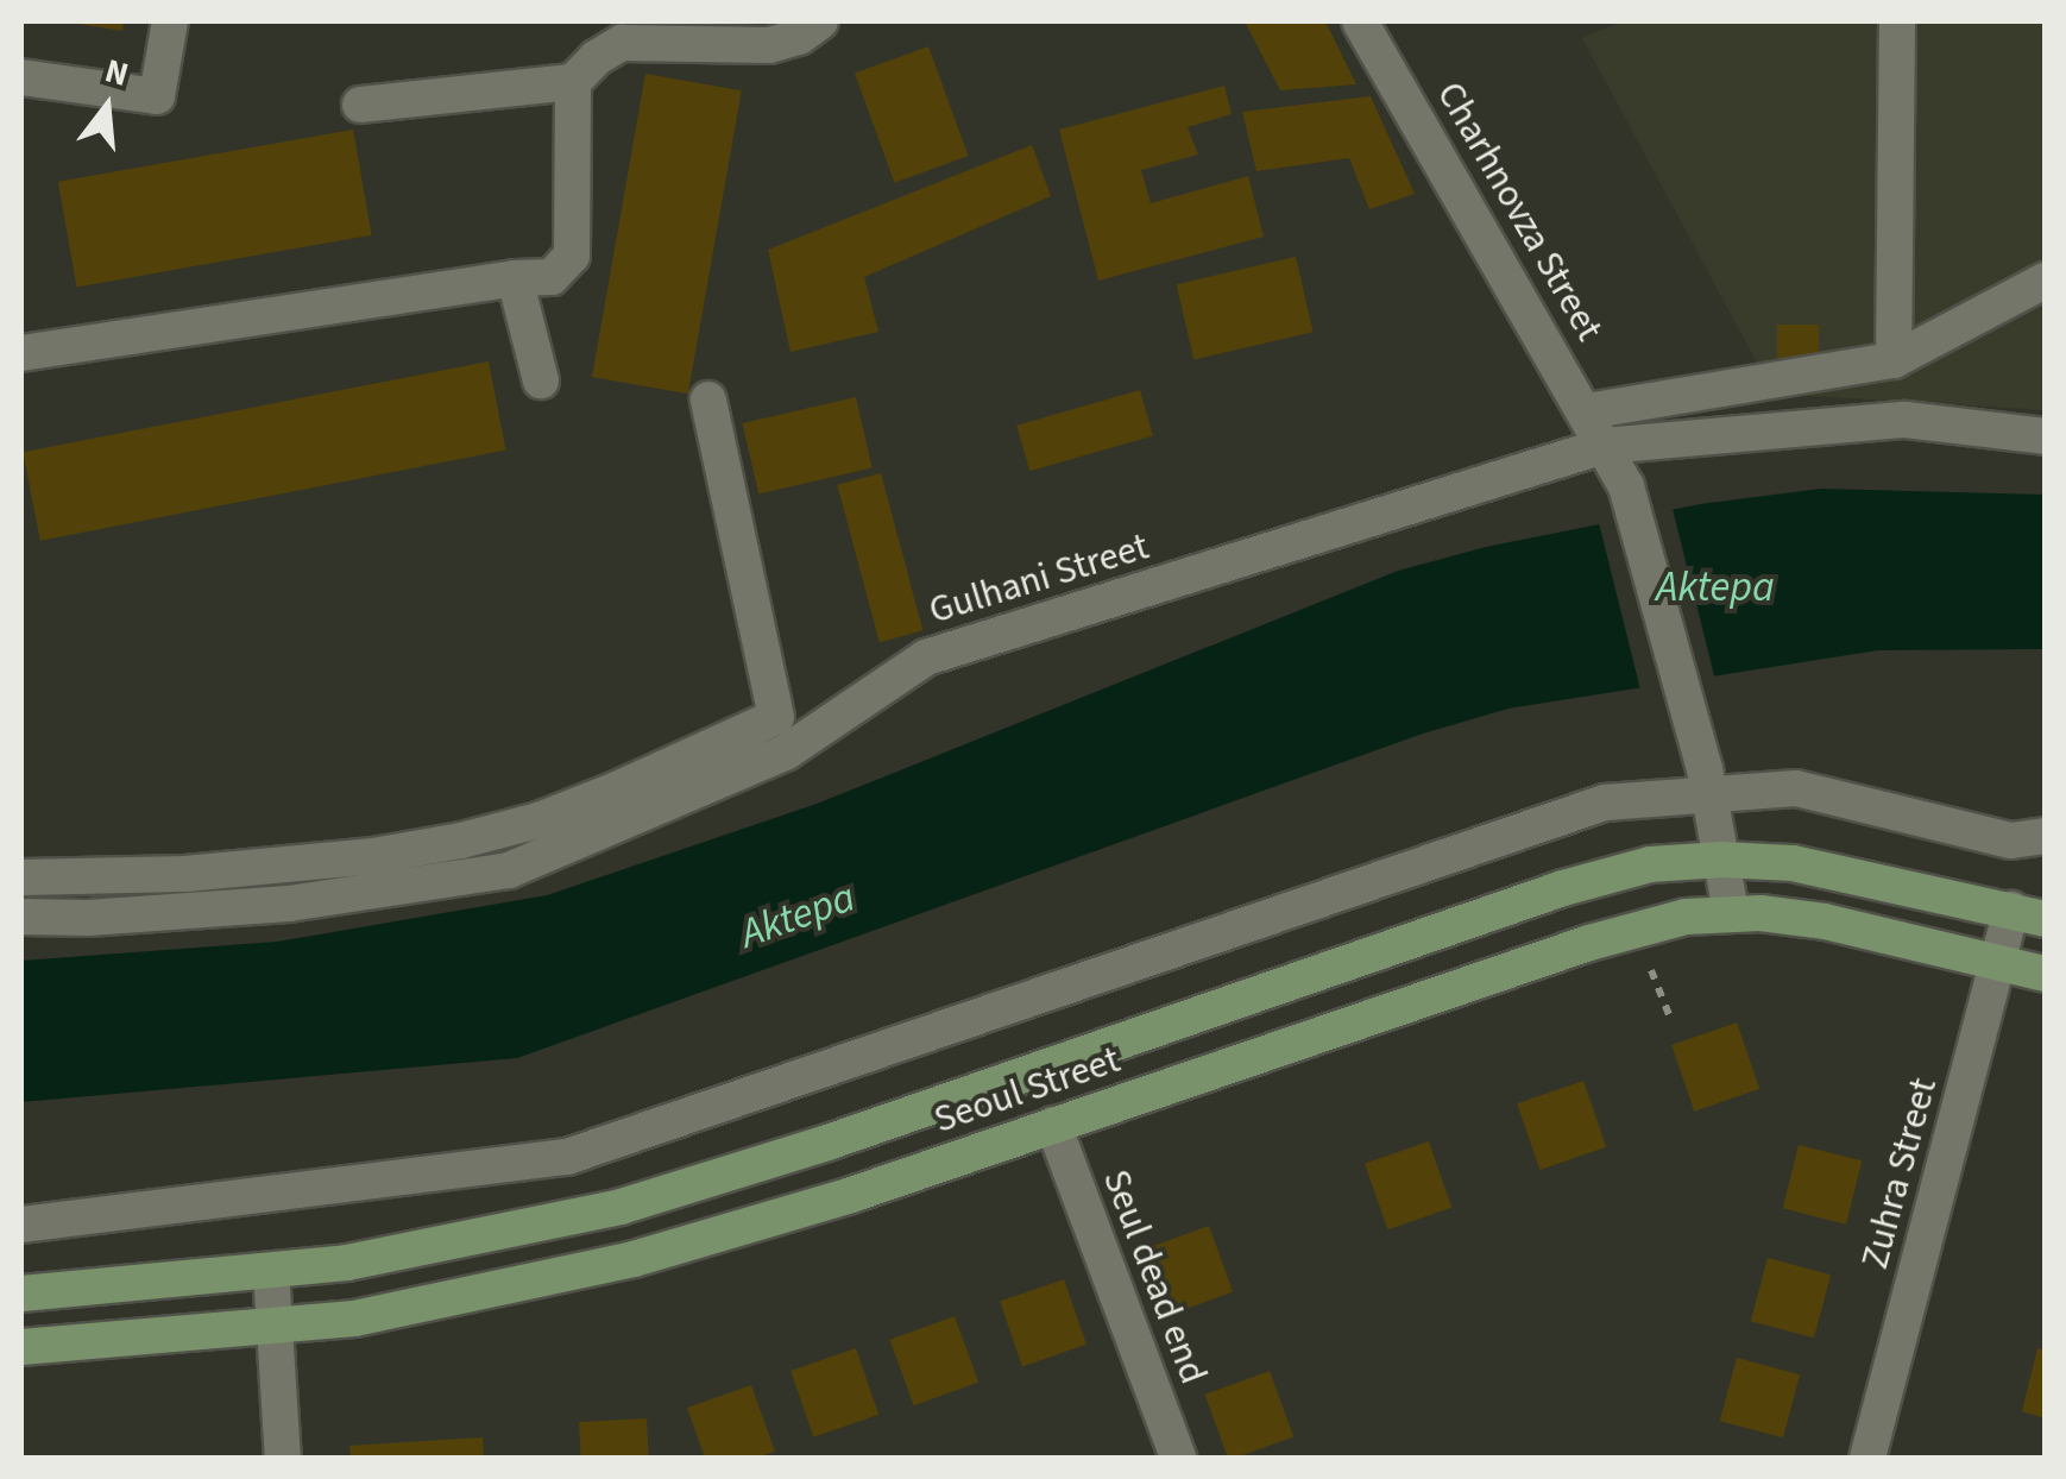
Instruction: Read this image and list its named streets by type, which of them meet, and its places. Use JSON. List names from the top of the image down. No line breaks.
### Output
{"streets":{"main road":["Seoul Street"],"street":["Charhnovza Street","Gulhani Street","Zuhra Street","Seul dead end"]},"crossings":[["Charhnovza Street","Gulhani Street"],["Charhnovza Street","Seoul Street"],["Seoul Street","Zuhra Street"],["Seoul Street","Seul dead end"]],"water":["Aktepa"],"north":"top"}
